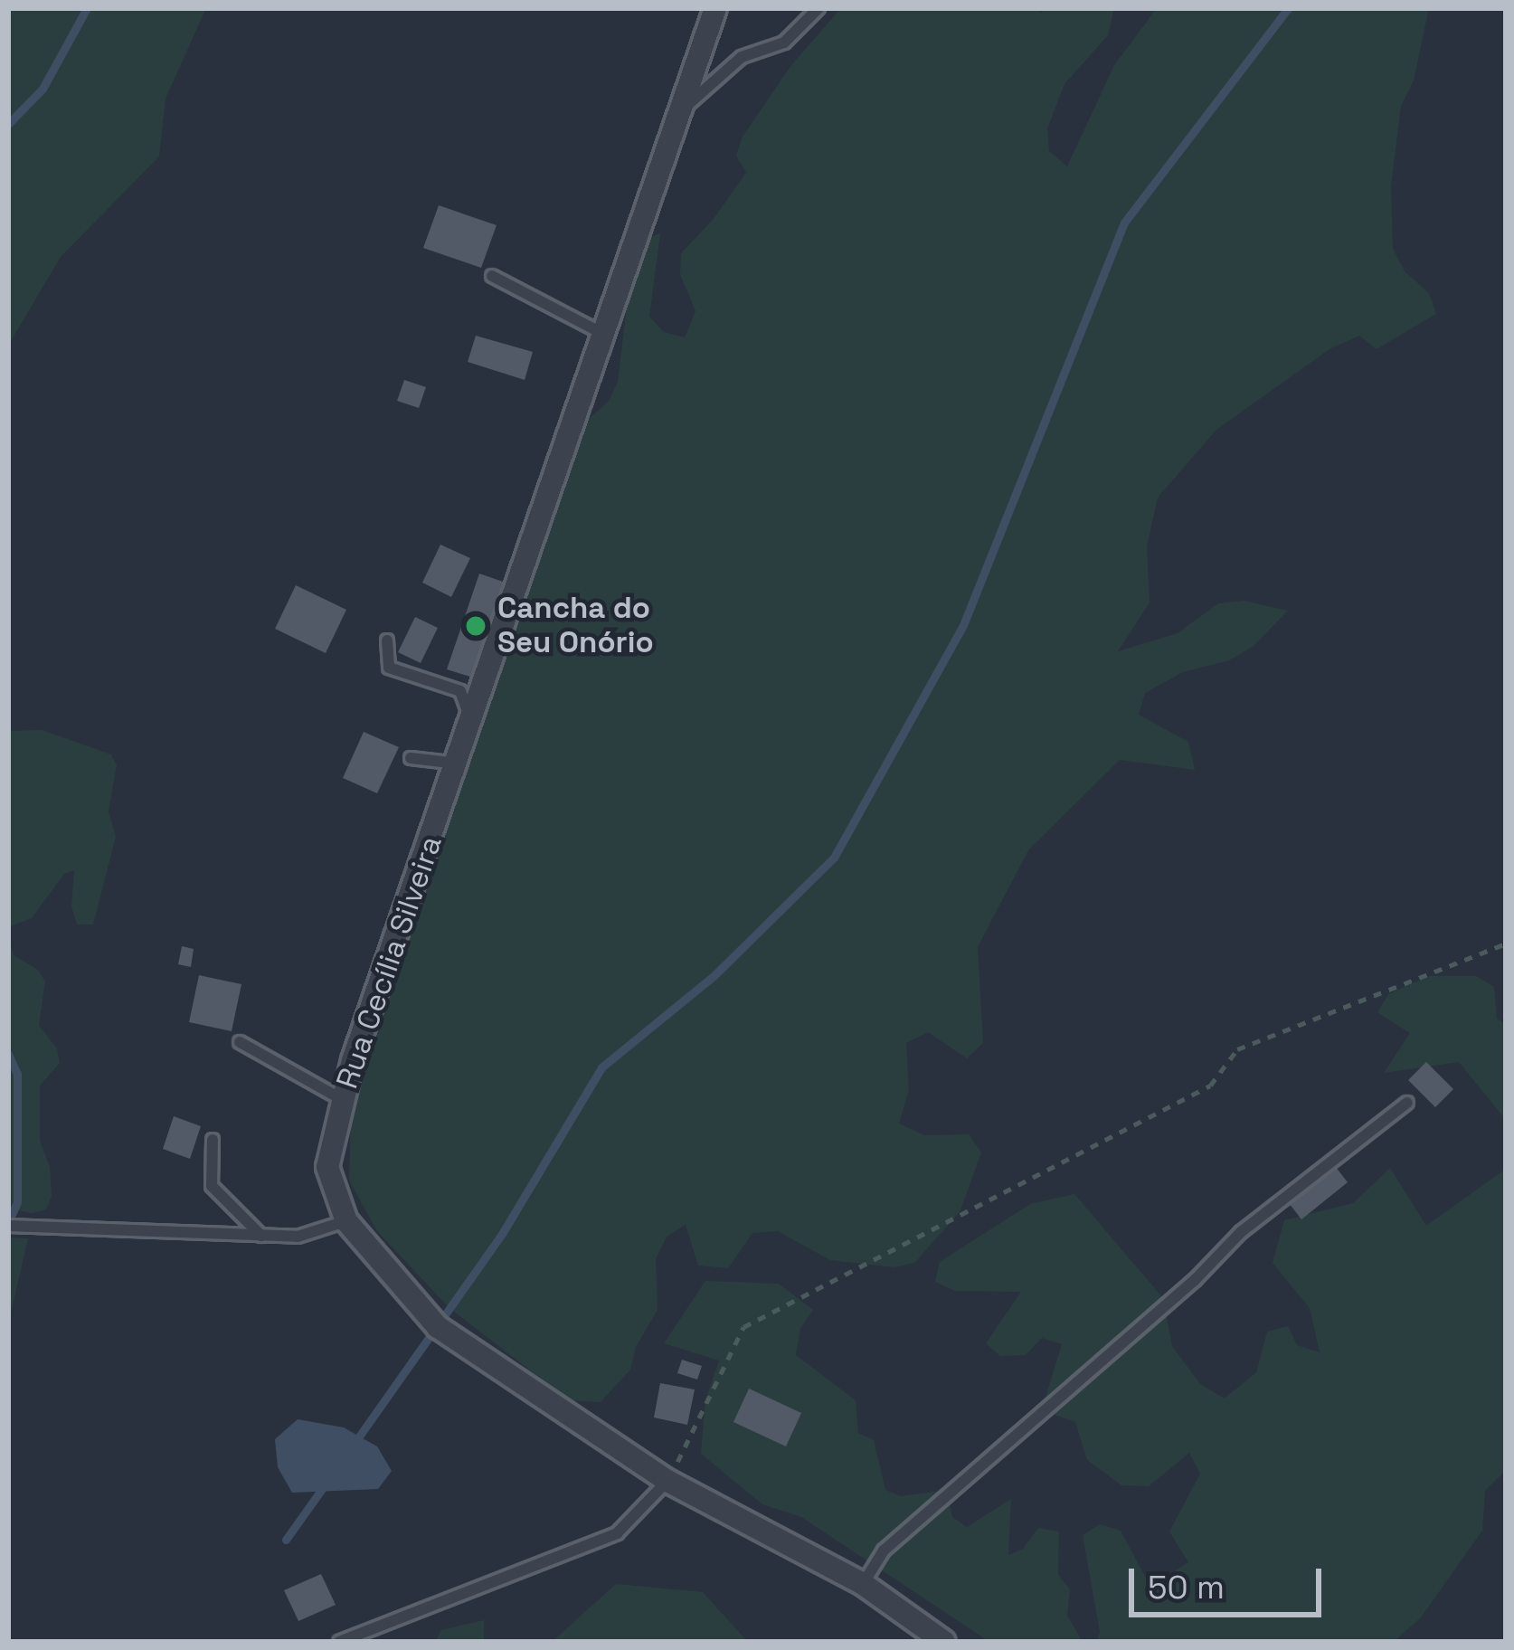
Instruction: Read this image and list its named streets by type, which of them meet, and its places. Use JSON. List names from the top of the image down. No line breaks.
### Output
{"streets":{"street":["Rua Cecília Silveira"]},"places":["Cancha do Seu Onório"],"scale_bar":"50 m"}
